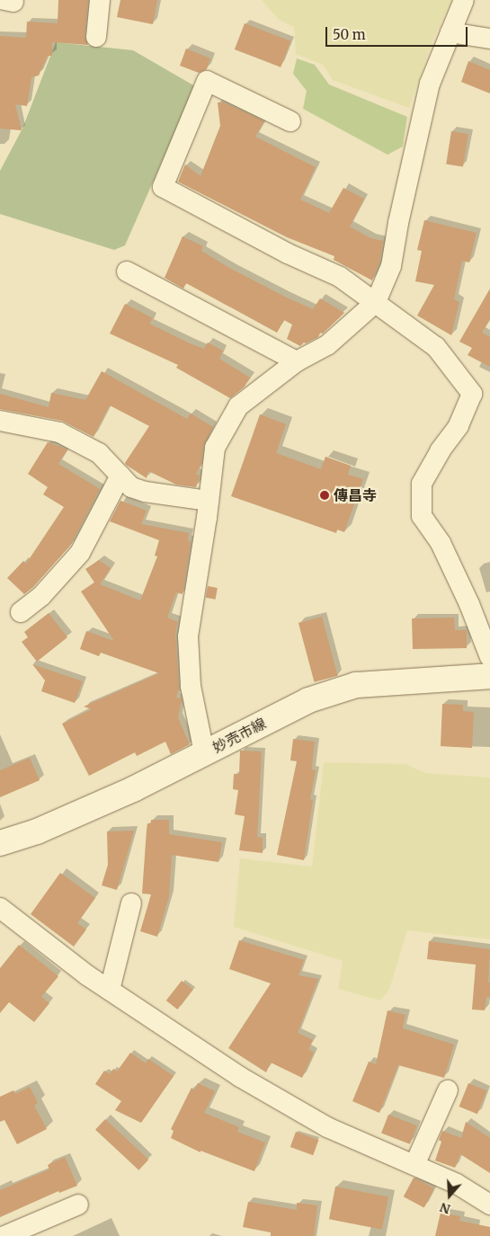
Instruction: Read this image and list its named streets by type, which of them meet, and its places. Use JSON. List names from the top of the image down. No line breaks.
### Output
{"streets":{"main road":["妙売市線"]},"places":["傳昌寺"],"scale_bar":"50 m","north":"bottom"}
